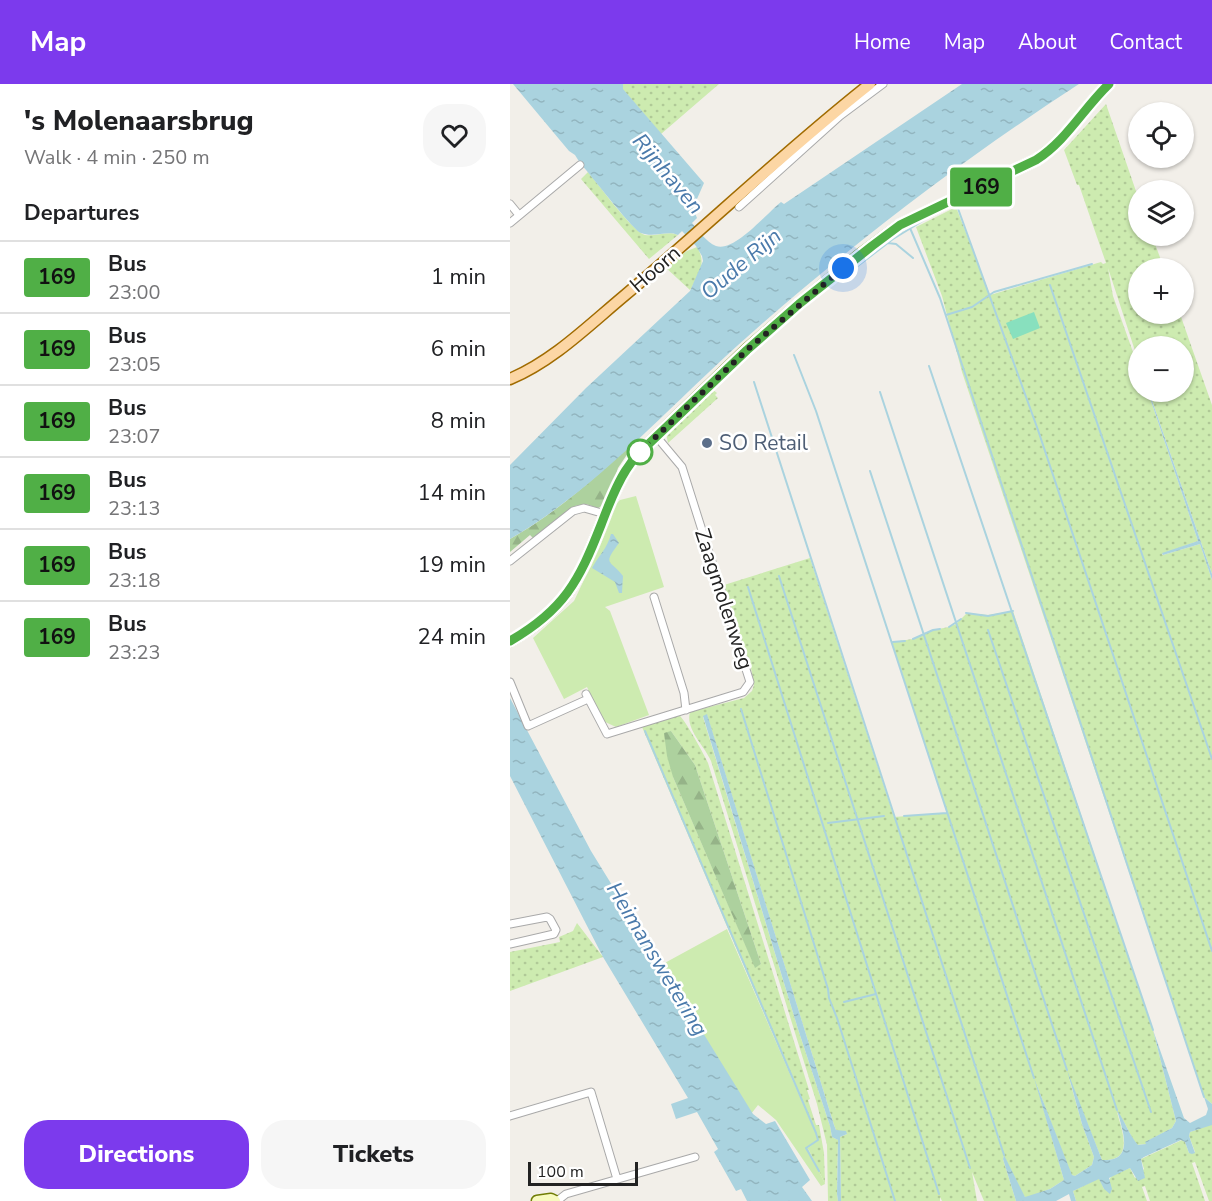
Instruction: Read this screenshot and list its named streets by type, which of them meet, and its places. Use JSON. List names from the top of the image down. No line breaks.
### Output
{"streets":{"main road":["Hoorn"],"street":["Zaagmolenweg"]},"water":["Rijnhaven","Oude Rijn","Heimanswetering"],"places":["SO Retail"],"lines":["bus line 169"],"scale_bar":"100 m","page":{"header":"Map","nav":["Home","Map","About","Contact"],"heading":[["'s Molenaarsbrug","Walk · 4 min · 250 m"],"Departures"],"on_map":"169","map_buttons":["+","−"],"list":[{"mark":"169","name":"Bus","note":"23:00","value":"1 min"},{"mark":"169","name":"Bus","note":"23:05","value":"6 min"},{"mark":"169","name":"Bus","note":"23:07","value":"8 min"},{"mark":"169","name":"Bus","note":"23:13","value":"14 min"},{"mark":"169","name":"Bus","note":"23:18","value":"19 min"},{"mark":"169","name":"Bus","note":"23:23","value":"24 min"}],"buttons":["Directions","Tickets"],"scale":"100 m"}}
